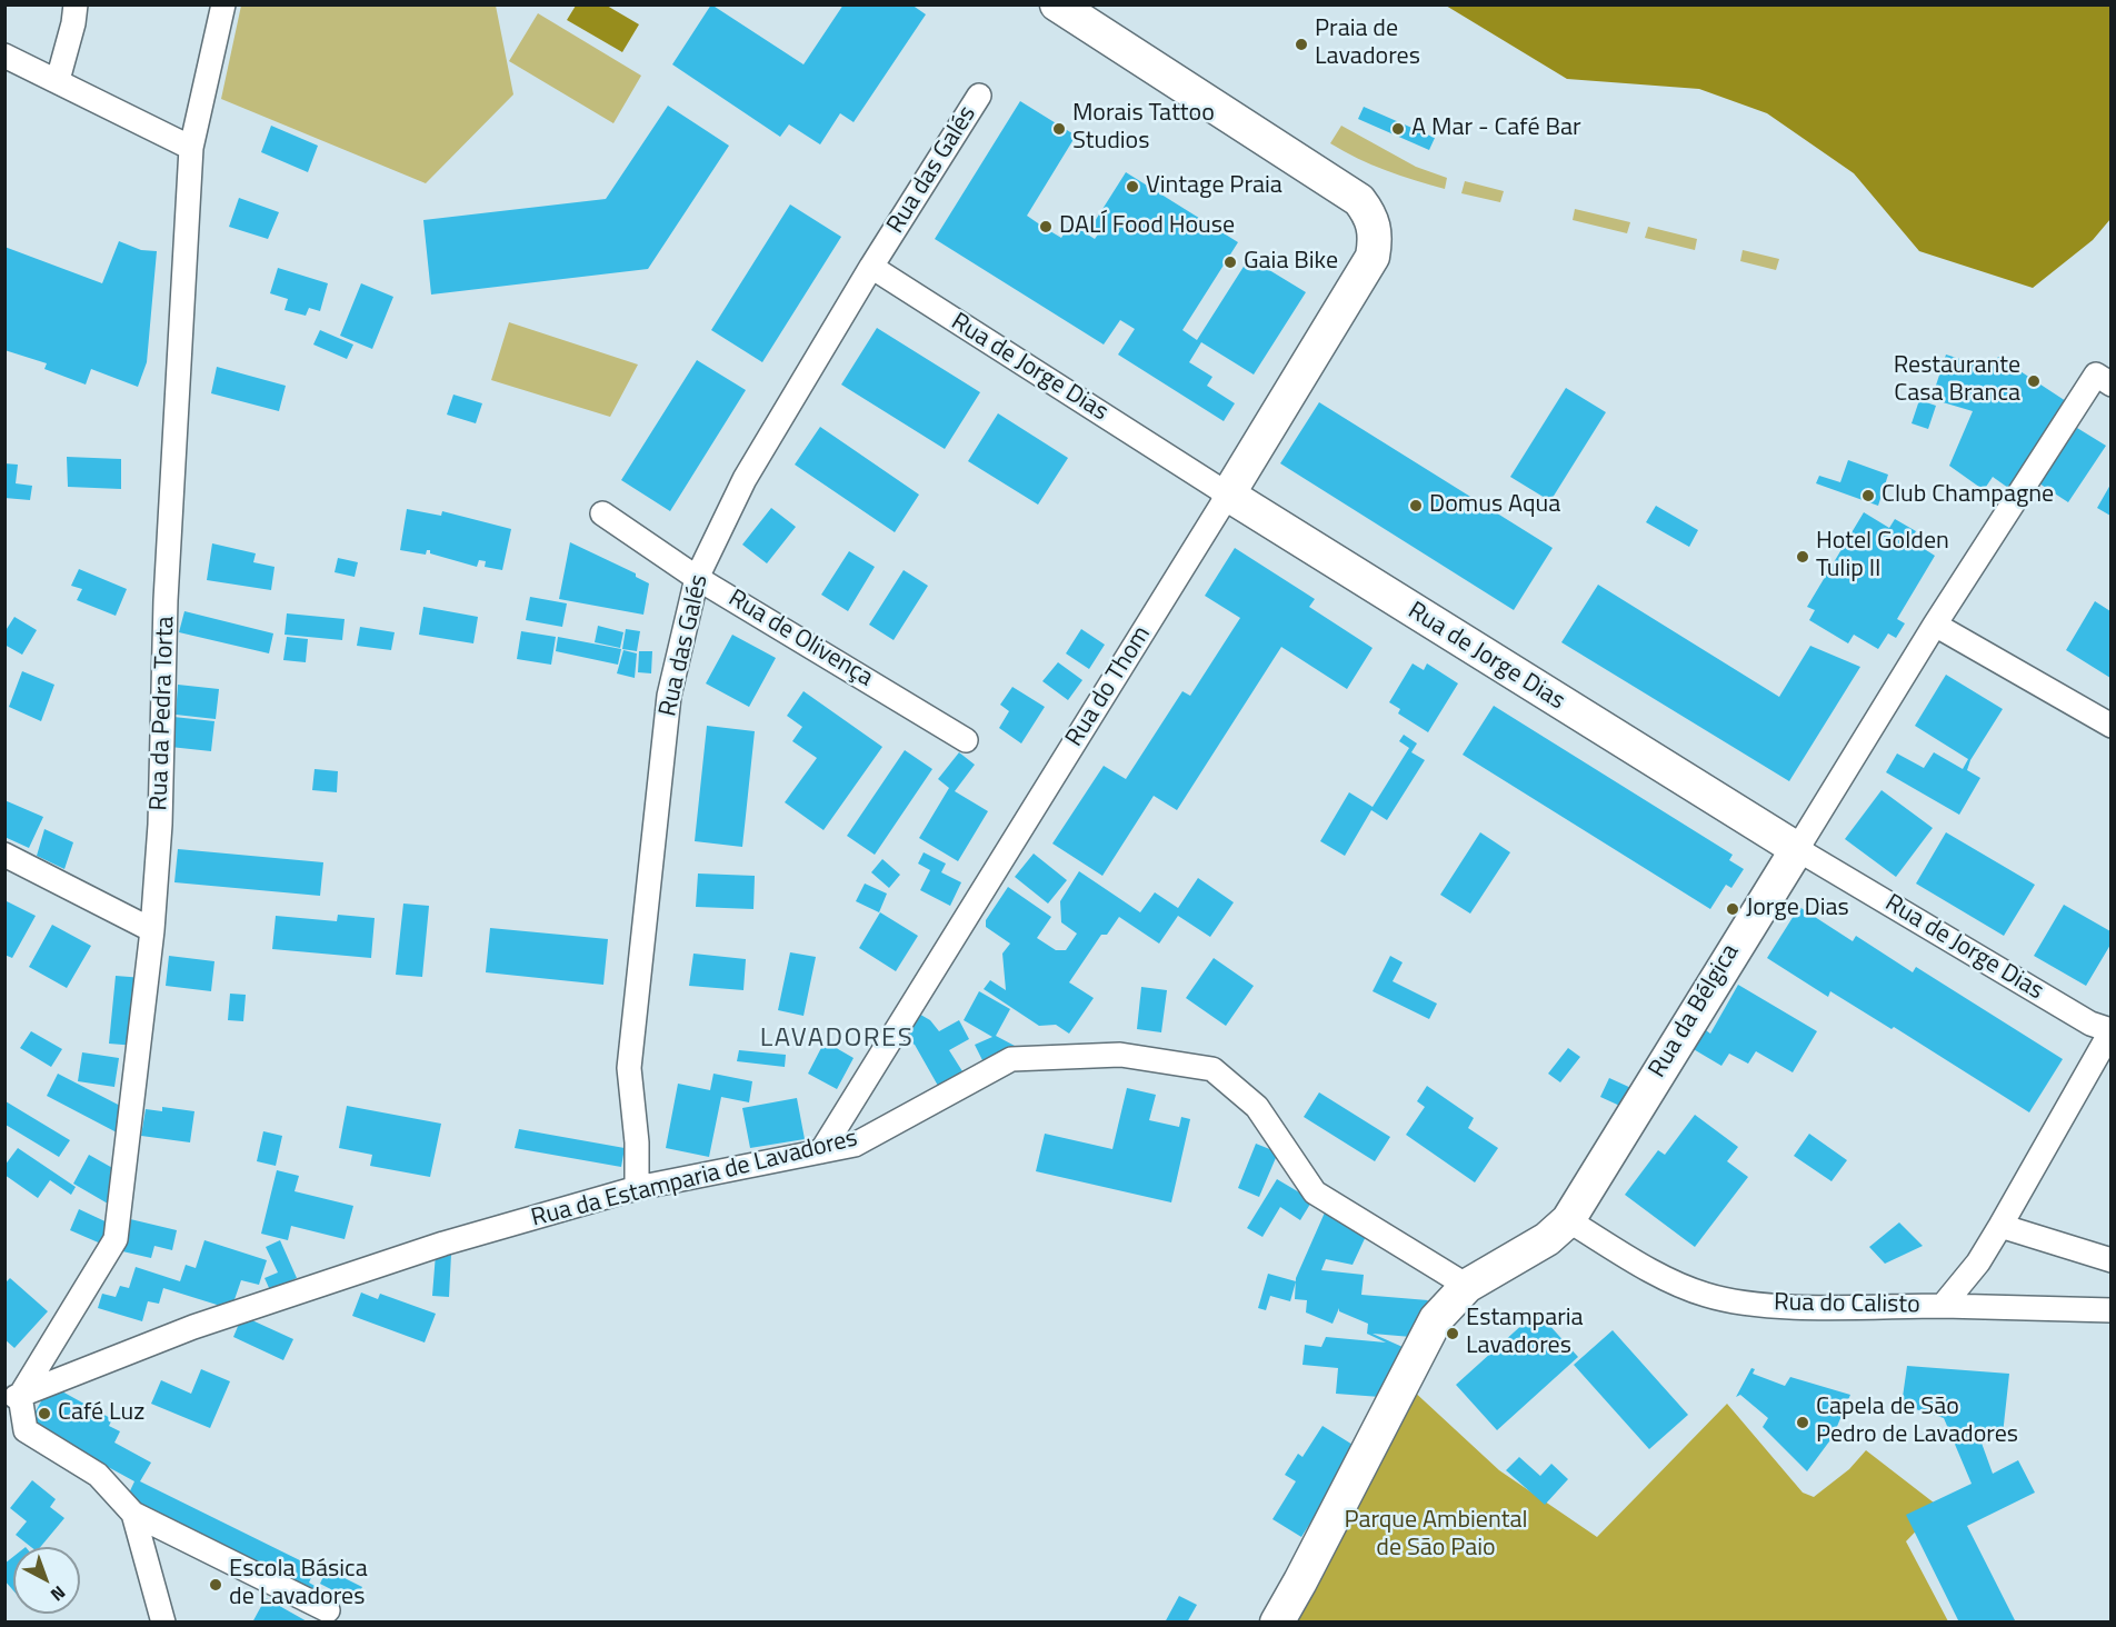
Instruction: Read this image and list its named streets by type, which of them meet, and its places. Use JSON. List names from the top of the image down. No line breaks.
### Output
{"streets":{"main road":["Rua de Jorge Dias","Rua do Thom","Rua da Bélgica"],"street":["Rua das Galés","Rua de Olivença","Rua da Pedra Torta","Rua da Estamparia de Lavadores","Rua do Calisto"]},"crossings":[["Rua das Galés","Rua de Jorge Dias"],["Rua das Galés","Rua de Olivença"],["Rua das Galés","Rua da Estamparia de Lavadores"],["Rua de Jorge Dias","Rua do Thom"],["Rua de Jorge Dias","Rua da Bélgica"],["Rua de Jorge Dias","Rua do Calisto"],["Rua do Thom","Rua da Estamparia de Lavadores"],["Rua da Pedra Torta","Rua da Estamparia de Lavadores"],["Rua da Bélgica","Rua da Estamparia de Lavadores"],["Rua da Bélgica","Rua do Calisto"]],"districts":["LAVADORES"],"parks":["Parque Ambiental de São Paio"],"places":["Praia de Lavadores","Morais Tattoo Studios","A Mar - Café Bar","Vintage Praia","DALÍ Food House","Gaia Bike","Restaurante Casa Branca","Club Champagne","Domus Aqua","Hotel Golden Tulip II","Jorge Dias","Estamparia Lavadores","Café Luz","Capela de São Pedro de Lavadores","Escola Básica de Lavadores"],"north":"bottom right"}
